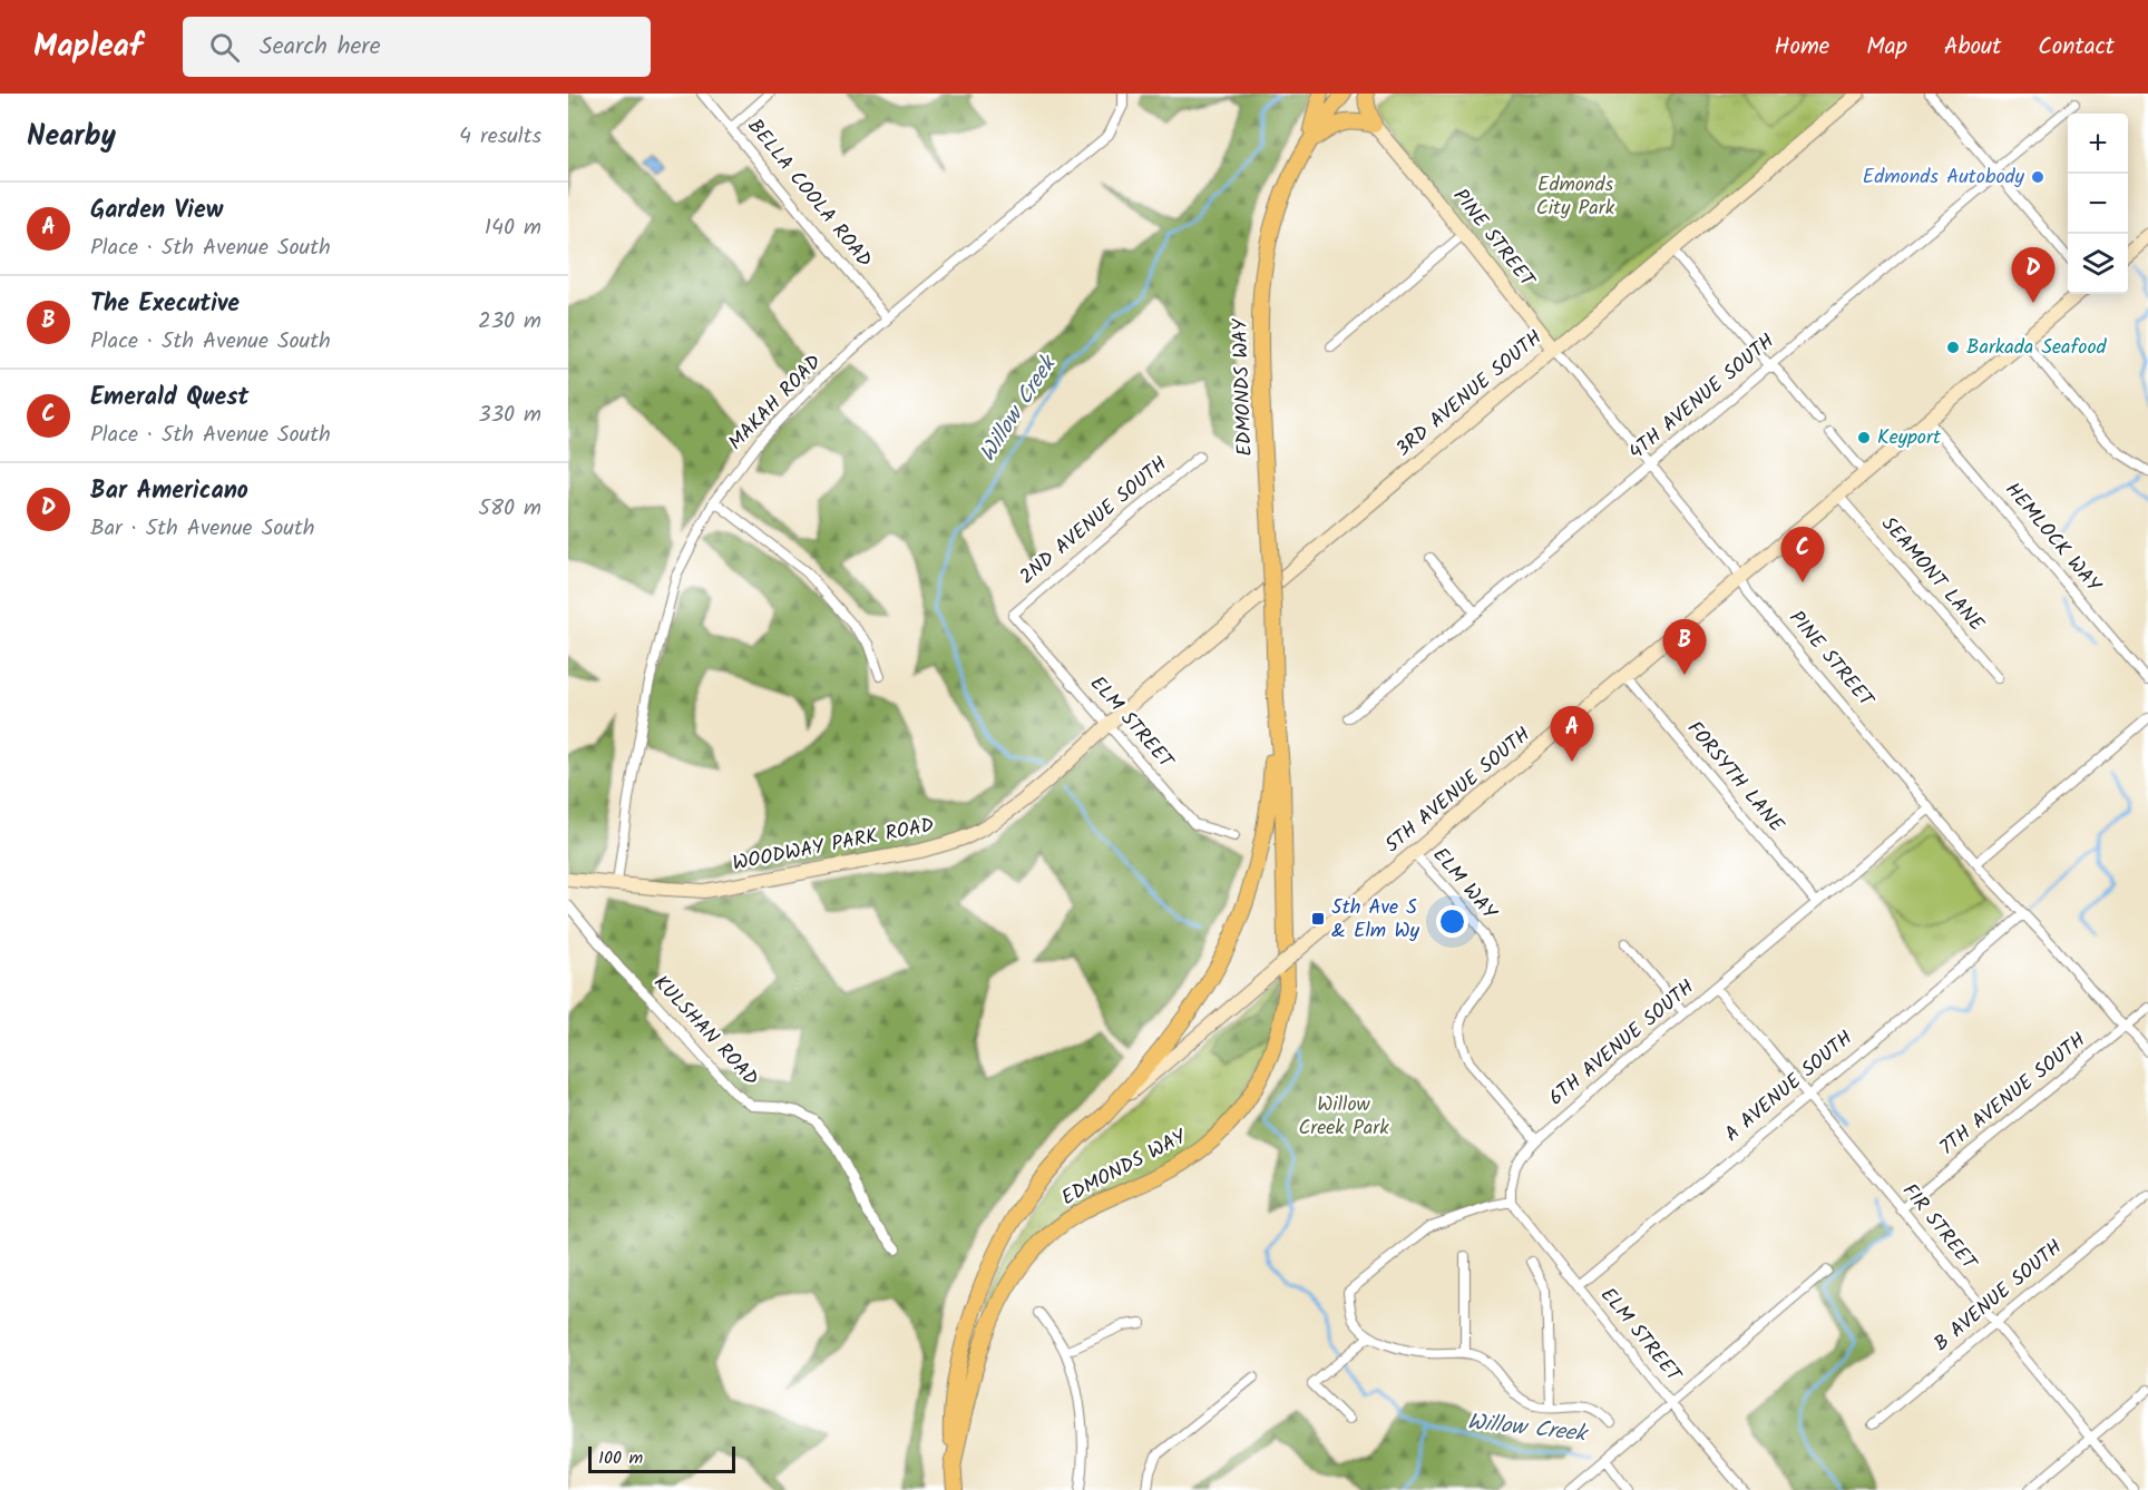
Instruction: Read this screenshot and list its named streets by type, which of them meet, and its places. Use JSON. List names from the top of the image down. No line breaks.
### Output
{"streets":{"main road":["EDMONDS WAY"],"street":["BELLA COOLA ROAD","PINE STREET","3RD AVENUE SOUTH","4TH AVENUE SOUTH","MAKAH ROAD","2ND AVENUE SOUTH","HEMLOCK WAY","SEAMONT LANE","ELM STREET","FORSYTH LANE","5TH AVENUE SOUTH","WOODWAY PARK ROAD","ELM WAY","KULSHAN ROAD","6TH AVENUE SOUTH","A AVENUE SOUTH","7TH AVENUE SOUTH","FIR STREET","B AVENUE SOUTH"]},"crossings":[["BELLA COOLA ROAD","MAKAH ROAD"],["PINE STREET","3RD AVENUE SOUTH"],["PINE STREET","4TH AVENUE SOUTH"],["PINE STREET","5TH AVENUE SOUTH"],["PINE STREET","6TH AVENUE SOUTH"],["PINE STREET","A AVENUE SOUTH"],["PINE STREET","7TH AVENUE SOUTH"],["EDMONDS WAY","5TH AVENUE SOUTH"],["3RD AVENUE SOUTH","ELM STREET"],["3RD AVENUE SOUTH","WOODWAY PARK ROAD"],["MAKAH ROAD","WOODWAY PARK ROAD"],["2ND AVENUE SOUTH","ELM STREET"],["HEMLOCK WAY","5TH AVENUE SOUTH"],["SEAMONT LANE","5TH AVENUE SOUTH"],["ELM STREET","WOODWAY PARK ROAD"],["ELM STREET","6TH AVENUE SOUTH"],["ELM STREET","A AVENUE SOUTH"],["FORSYTH LANE","5TH AVENUE SOUTH"],["FORSYTH LANE","6TH AVENUE SOUTH"],["5TH AVENUE SOUTH","ELM WAY"],["ELM WAY","6TH AVENUE SOUTH"],["6TH AVENUE SOUTH","FIR STREET"],["A AVENUE SOUTH","FIR STREET"],["7TH AVENUE SOUTH","FIR STREET"],["FIR STREET","B AVENUE SOUTH"]],"water":["Willow Creek"],"parks":["Edmonds City Park","Willow Creek Park"],"places":{"other":["Edmonds Autobody","Barkada Seafood","Keyport"],"transit":["5th Ave S & Elm Wy"]},"scale_bar":"100 m","page":{"header":"Mapleaf","search":"Search here","nav":["Home","Map","About","Contact"],"heading":["Nearby","4 results"],"map_buttons":["+","−"],"list":[{"mark":"A","name":"Garden View","note":"Place · 5th Avenue South","value":"140 m"},{"mark":"B","name":"The Executive","note":"Place · 5th Avenue South","value":"230 m"},{"mark":"C","name":"Emerald Quest","note":"Place · 5th Avenue South","value":"330 m"},{"mark":"D","name":"Bar Americano","note":"Bar · 5th Avenue South","value":"580 m"}],"pins":["D","C","B","A"],"scale":"100 m"}}
